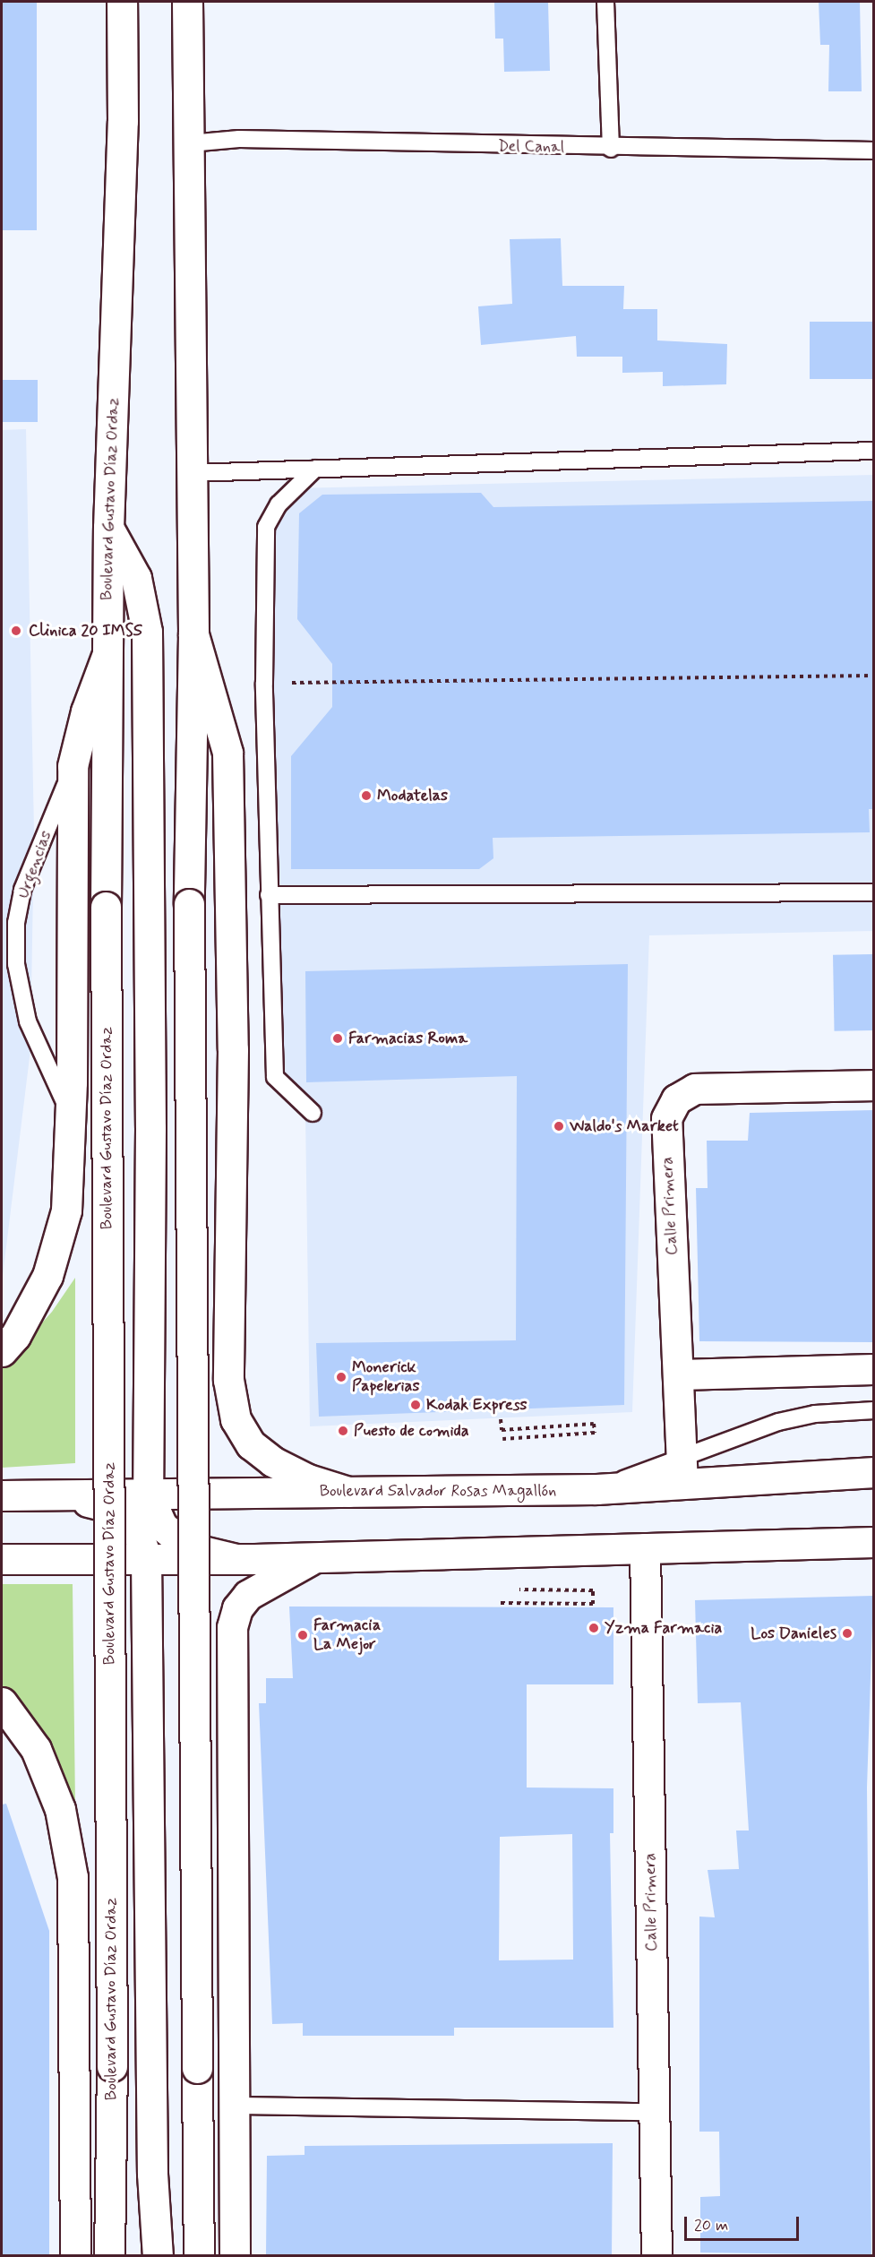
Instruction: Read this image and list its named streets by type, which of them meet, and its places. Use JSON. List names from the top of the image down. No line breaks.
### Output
{"streets":{"main road":["Boulevard Gustavo Díaz Ordaz","Calle Primera","Boulevard Salvador Rosas Magallón"],"lane":["Del Canal","Urgencias"]},"crossings":[["Calle Primera","Boulevard Salvador Rosas Magallón"]],"places":["Clinica 20 IMSS","Modatelas","Farmacias Roma","Waldo's Market","Monerick Papelerias","Kodak Express","Puesto de comida","Yzma Farmacia","Los Danieles","Farmacia La Mejor"],"scale_bar":"20 m"}
